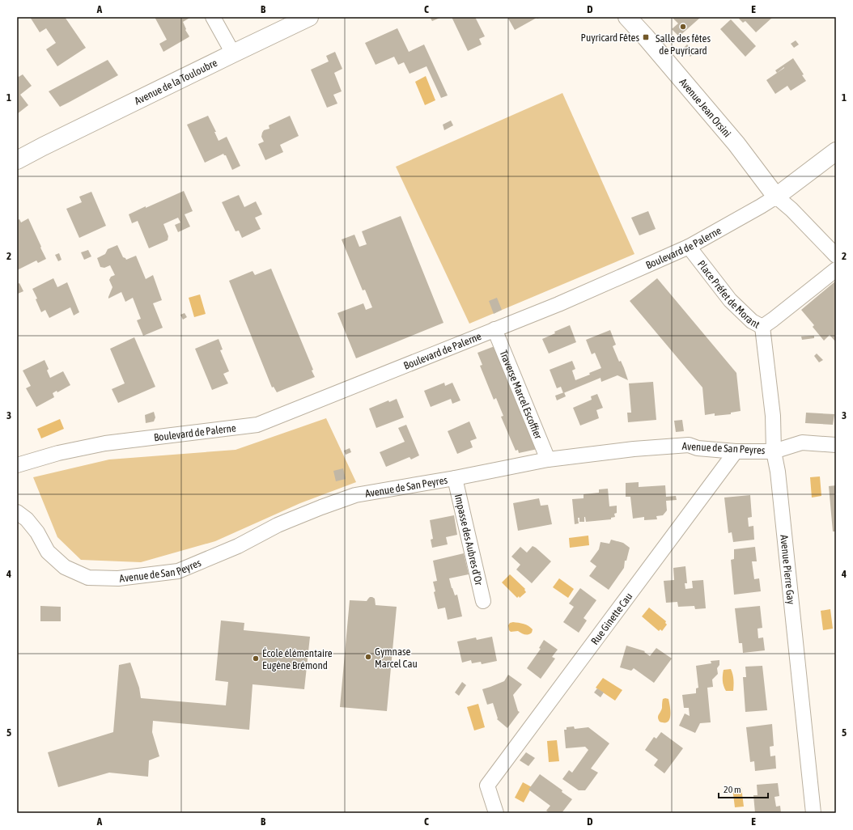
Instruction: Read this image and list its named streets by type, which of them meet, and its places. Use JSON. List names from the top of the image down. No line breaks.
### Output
{"streets":{"street":["Avenue de la Touloubre","Avenue Jean Orsini","Boulevard de Palerne","Place Préfet de Morant","Traverse Marcel Escoffier","Avenue de San Peyres","Impasse des Aubres d’Or","Avenue Pierre Gay","Rue Ginette Cau"]},"crossings":[["Avenue Jean Orsini","Boulevard de Palerne"],["Boulevard de Palerne","Place Préfet de Morant"],["Boulevard de Palerne","Traverse Marcel Escoffier"],["Place Préfet de Morant","Avenue Pierre Gay"],["Traverse Marcel Escoffier","Avenue de San Peyres"],["Avenue de San Peyres","Impasse des Aubres d’Or"],["Avenue de San Peyres","Avenue Pierre Gay"],["Avenue de San Peyres","Rue Ginette Cau"]],"places":{"other":["Salle des fêtes de Puyricard","Gymnase Marcel Cau","École élémentaire Eugène Brémond"],"transit":["Puyricard Fêtes"]},"scale_bar":"20 m","grid":{"columns":["A","B","C","D","E"],"rows":["1","2","3","4","5"]}}
